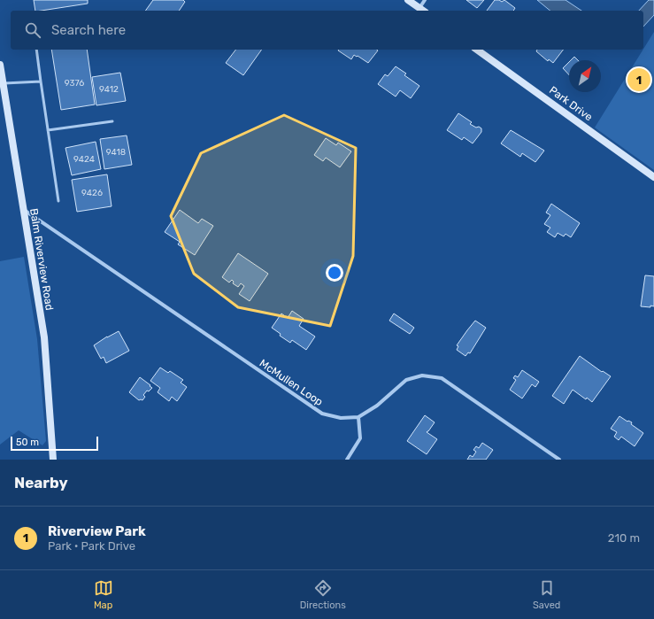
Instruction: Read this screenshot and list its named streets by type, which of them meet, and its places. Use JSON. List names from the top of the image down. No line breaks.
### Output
{"streets":{"main road":["Park Drive","Balm Riverview Road"],"street":["McMullen Loop"]},"crossings":[["Balm Riverview Road","McMullen Loop"]],"house_numbers":["9376","9412","9418","9424","9426"],"scale_bar":"50 m","north":"top right","page":{"search":"Search here","pins":"1","scale":"50 m","heading":"Nearby","list":[{"mark":"1","name":"Riverview Park","note":"Park · Park Drive","value":"210 m"}],"nav":["Map","Directions","Saved"]}}
